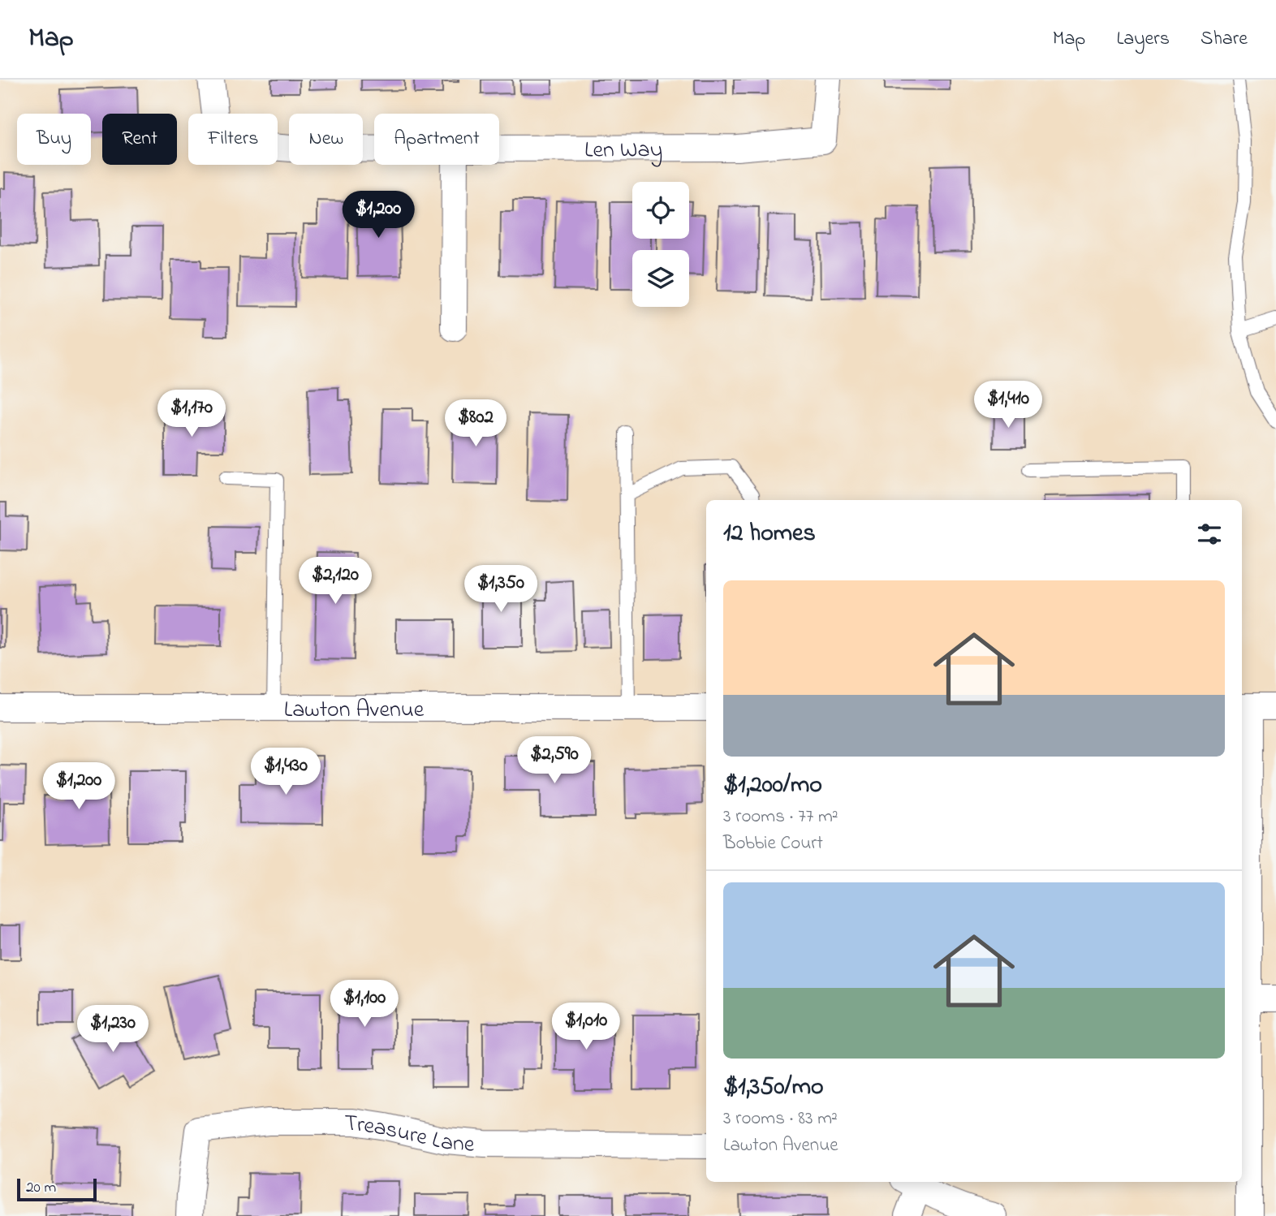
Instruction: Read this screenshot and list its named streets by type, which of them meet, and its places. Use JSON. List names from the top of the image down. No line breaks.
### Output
{"streets":{"street":["Len Way","Lawton Avenue","Treasure Lane"]},"scale_bar":"20 m","page":{"header":"Map","nav":["Map","Layers","Share"],"chip":["Buy","Rent","Filters","New","Apartment"],"price":["$1,200","$1,410","$1,170","$802","$2,120","$1,350","$2,590","$1,430","$1,200","$1,100","$1,010","$1,230"],"heading":"12 homes","list":[{"name":"$1,200/mo","note":"3 rooms · 77 m² · Bobbie Court"},{"name":"$1,350/mo","note":"3 rooms · 83 m² · Lawton Avenue"}],"scale":"20 m"}}
